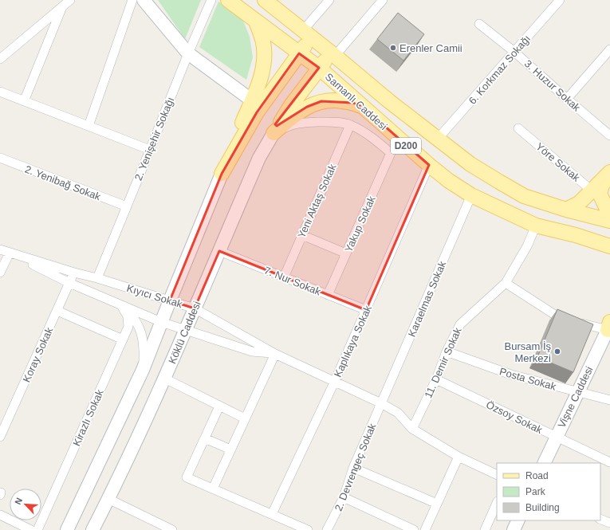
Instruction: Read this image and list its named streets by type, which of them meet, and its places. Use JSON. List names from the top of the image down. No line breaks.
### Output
{"streets":{"main road":["Samanlı Caddesi","D200","Köklü Caddesi","Vişne Caddesi"],"street":["6. Korkmaz Sokağı","3. Huzur Sokak","2. Yenişehir Sokağı","Yöre Sokak","2. Yenibağ Sokak","Yeni Aktaş Sokak","Yakup Sokak","7. Nur Sokak","Kıyıcı Sokak","Karaelmas Sokak","Kaplıkaya Sokak","Koray Sokak","11. Demir Sokak","Posta Sokak","Özsoy Sokak","Kirazlı Sokak","2. Devrengeç Sokak"]},"crossings":[["6. Korkmaz Sokağı","3. Huzur Sokak"],["6. Korkmaz Sokağı","Samanlı Caddesi"],["Samanlı Caddesi","Karaelmas Sokak"],["Samanlı Caddesi","Kaplıkaya Sokak"],["Samanlı Caddesi","11. Demir Sokak"],["2. Yenişehir Sokağı","2. Yenibağ Sokak"],["2. Yenişehir Sokağı","Kıyıcı Sokak"],["Yeni Aktaş Sokak","Yakup Sokak"],["Yeni Aktaş Sokak","7. Nur Sokak"],["Yakup Sokak","7. Nur Sokak"],["7. Nur Sokak","Köklü Caddesi"],["7. Nur Sokak","Kaplıkaya Sokak"],["Kıyıcı Sokak","Karaelmas Sokak"],["Kıyıcı Sokak","Köklü Caddesi"],["Kıyıcı Sokak","Kaplıkaya Sokak"],["Kıyıcı Sokak","Koray Sokak"],["Kıyıcı Sokak","11. Demir Sokak"],["Kıyıcı Sokak","2. Devrengeç Sokak"],["Karaelmas Sokak","2. Devrengeç Sokak"],["11. Demir Sokak","Posta Sokak"],["11. Demir Sokak","Özsoy Sokak"],["Posta Sokak","Vişne Caddesi"],["Vişne Caddesi","Özsoy Sokak"]],"places":["Erenler Camii","Bursam İş Merkezi"],"legend":["Road","Park","Building"],"north":"top left"}
